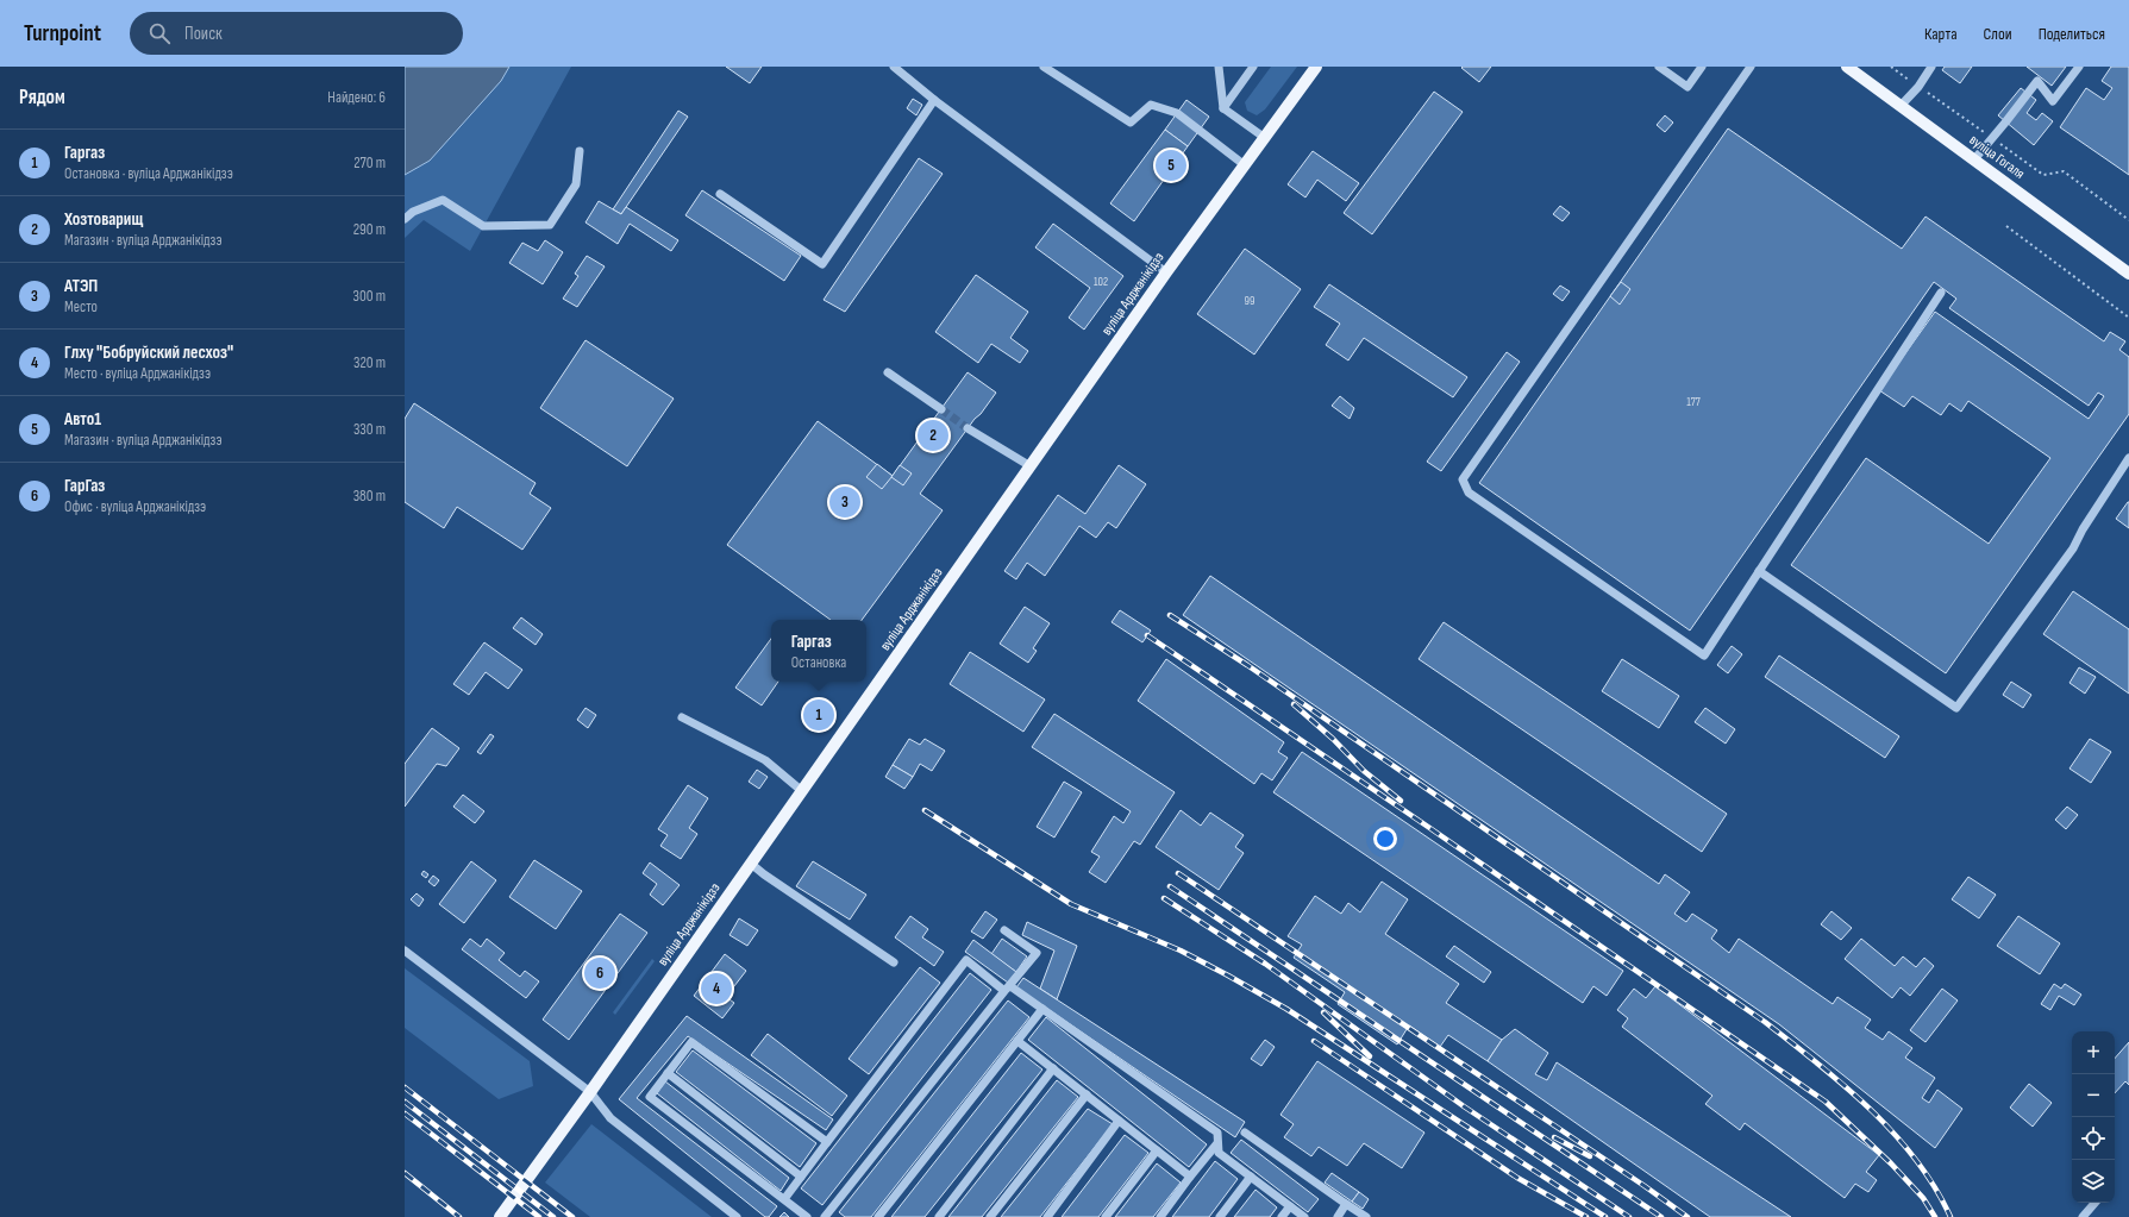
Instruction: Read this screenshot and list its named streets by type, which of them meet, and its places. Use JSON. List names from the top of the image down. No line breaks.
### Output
{"streets":{"main road":["вуліца Гогаля","вуліца Арджанікідзэ"]},"house_numbers":["102","99","177"],"page":{"header":"Turnpoint","search":"Поиск","nav":["Карта","Слои","Поделиться"],"heading":["Рядом","Найдено: 6"],"list":[{"mark":"1","name":"Гаргаз","note":"Остановка · вуліца Арджанікідзэ","value":"270 m"},{"mark":"2","name":"Хозтоварищ","note":"Магазин · вуліца Арджанікідзэ","value":"290 m"},{"mark":"3","name":"АТЭП","note":"Место","value":"300 m"},{"mark":"4","name":"Глху \"Бобруйский лесхоз\"","note":"Место · вуліца Арджанікідзэ","value":"320 m"},{"mark":"5","name":"Авто1","note":"Магазин · вуліца Арджанікідзэ","value":"330 m"},{"mark":"6","name":"ГарГаз","note":"Офис · вуліца Арджанікідзэ","value":"380 m"}],"pins":["5","2","3","1","6","4"],"popup":["Гаргаз","Остановка"],"map_buttons":["+","−"]}}
